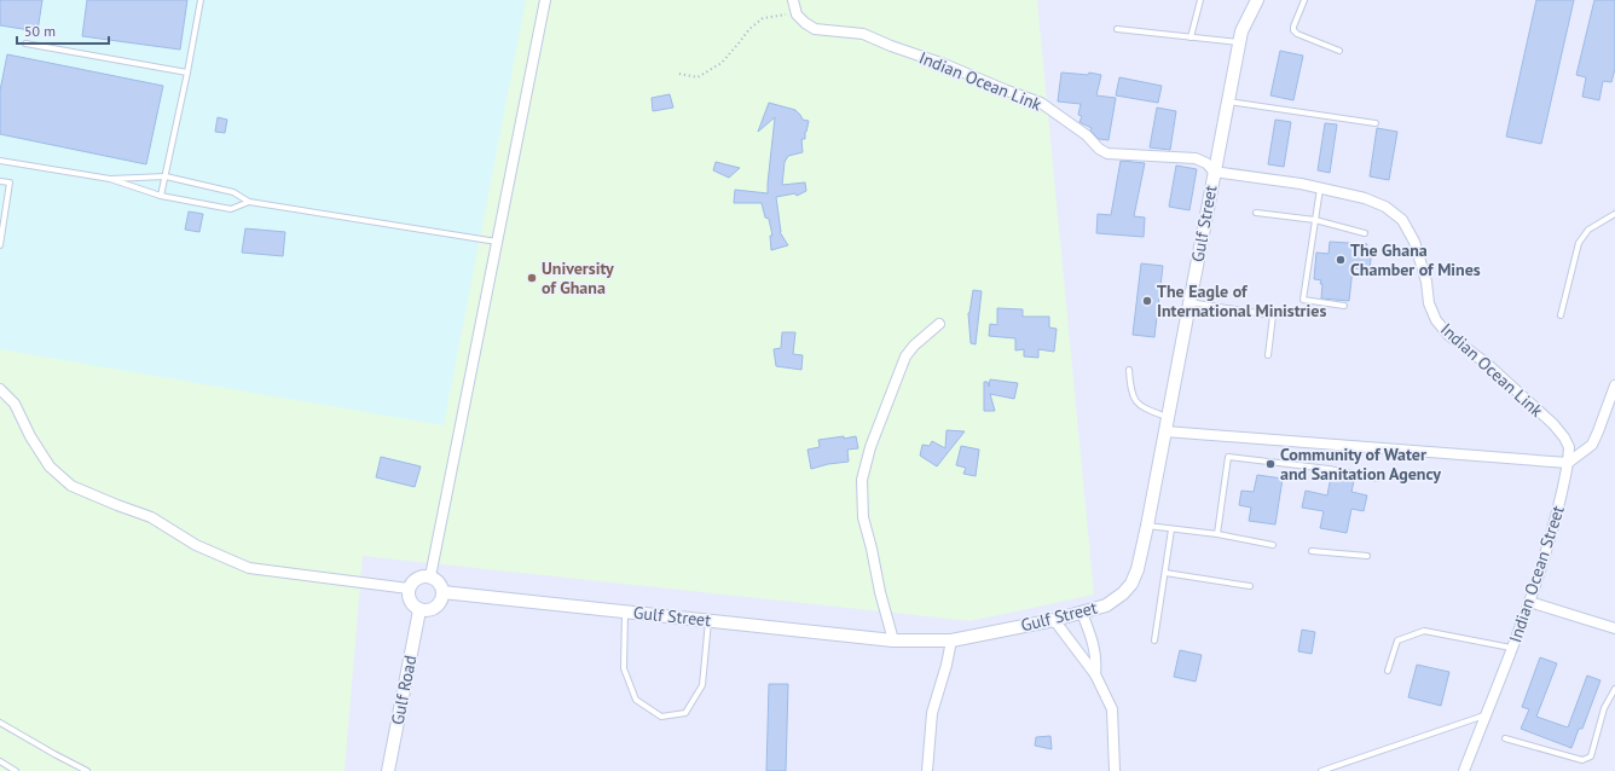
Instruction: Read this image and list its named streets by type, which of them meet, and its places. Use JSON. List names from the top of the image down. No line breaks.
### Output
{"streets":{"street":["Indian Ocean Link","Gulf Street","Indian Ocean Street","Gulf Road"]},"crossings":[["Indian Ocean Link","Gulf Street"],["Indian Ocean Link","Indian Ocean Street"],["Gulf Street","Gulf Road"]],"places":["The Ghana Chamber of Mines","University of Ghana","The Eagle of International Ministries","Community of Water and Sanitation Agency"],"scale_bar":"50 m"}
